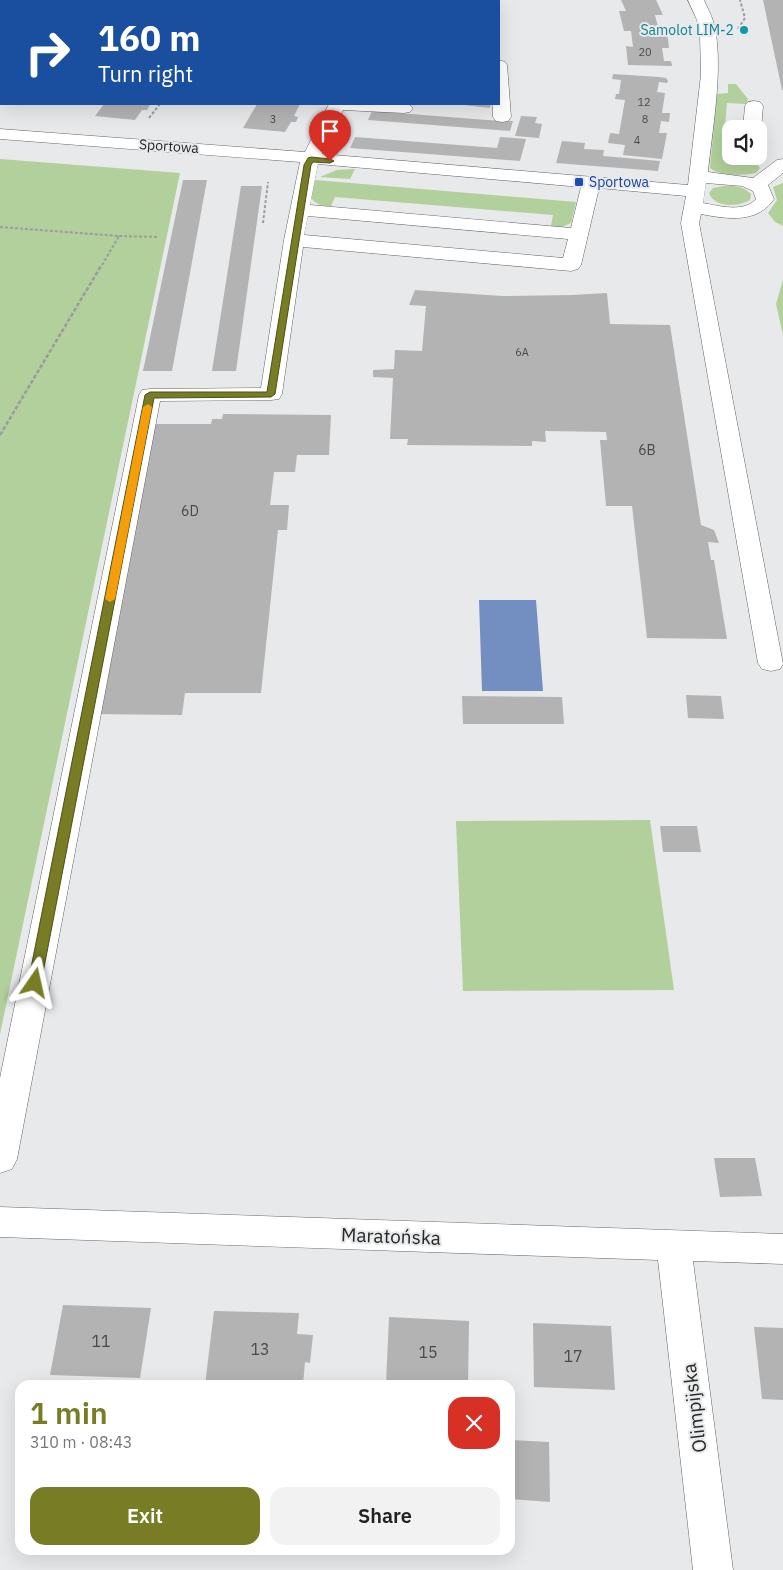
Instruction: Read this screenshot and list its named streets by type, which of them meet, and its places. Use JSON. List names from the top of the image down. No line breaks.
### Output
{"streets":{"street":["Sportowa","Maratońska","Olimpijska"]},"crossings":[["Maratońska","Olimpijska"]],"places":{"other":["Samolot LIM-2"],"transit":["Sportowa"]},"house_numbers":["20","12","3","8","4","6A","6B","6D","11","13","15","17"],"page":{"turn":["160 m","Turn right"],"heading":["1 min","310 m · 08:43"],"buttons":["Exit","Share"]}}
